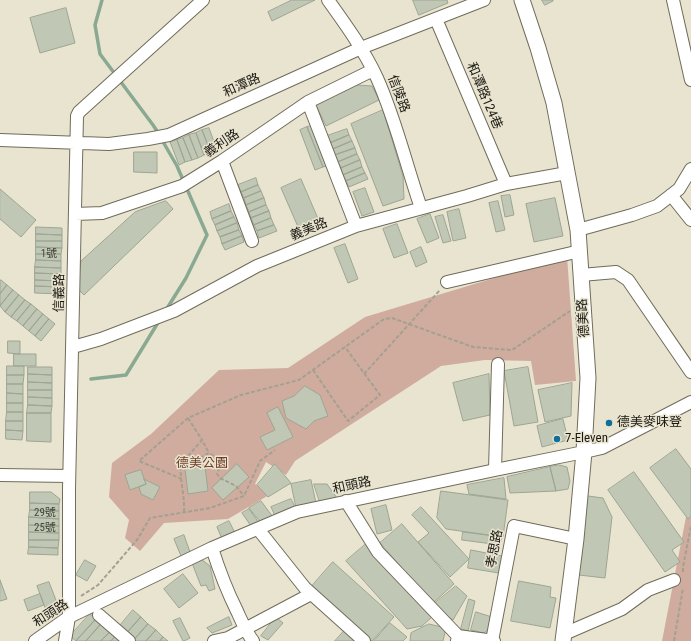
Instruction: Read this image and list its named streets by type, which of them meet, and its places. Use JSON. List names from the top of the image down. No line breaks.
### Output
{"streets":{"main road":["德美路"],"street":["和潭路","信陵路","和潭路124巷","義利路","義美路","信義路","和頭路","孝思路"]},"crossings":[["和潭路","信陵路"],["和潭路","和潭路124巷"],["和潭路","信義路"],["信陵路","義利路"],["信陵路","義美路"],["和潭路124巷","義美路"],["義利路","信義路"],["義美路","信義路"],["義美路","德美路"],["信義路","和頭路"],["德美路","和頭路"],["德美路","孝思路"]],"parks":["德美公園"],"places":["德美麥味登","7-Eleven"],"house_numbers":["1號","29號","25號"]}
